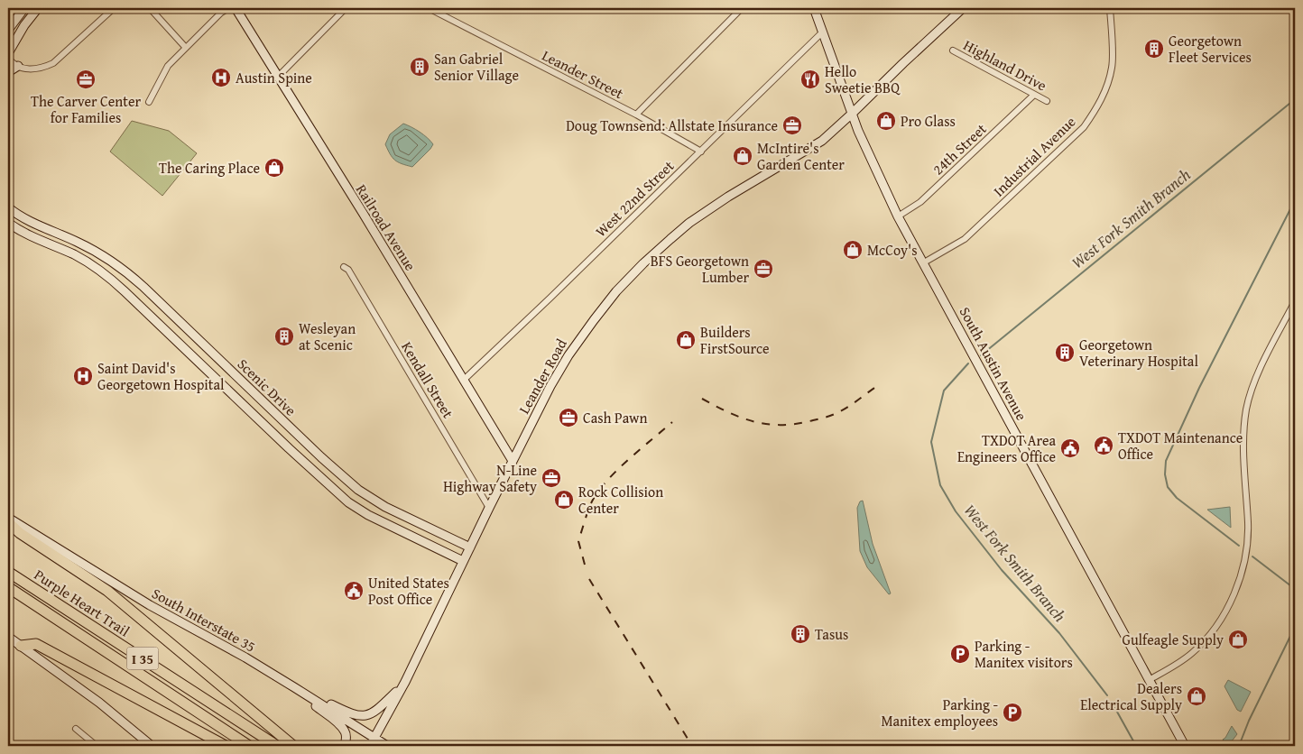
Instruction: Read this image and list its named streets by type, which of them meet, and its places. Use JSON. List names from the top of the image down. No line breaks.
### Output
{"streets":{"highway":["Purple Heart Trail","I 35"],"main road":["Railroad Avenue","South Austin Avenue","Leander Road","Scenic Drive","South Interstate 35"],"street":["Highland Drive","Leander Street","24th Street","Industrial Avenue","West 22nd Street","Kendall Street"]},"crossings":[["Highland Drive","24th Street"],["Leander Street","West 22nd Street"],["24th Street","South Austin Avenue"],["Industrial Avenue","South Austin Avenue"],["West 22nd Street","Railroad Avenue"],["West 22nd Street","South Austin Avenue"],["Railroad Avenue","Leander Road"],["South Austin Avenue","Leander Road"],["Leander Road","Kendall Street"],["Leander Road","Scenic Drive"],["Leander Road","South Interstate 35"]],"water":["West Fork Smith Branch"],"places":{"building":["Georgetown Fleet Services","San Gabriel Senior Village","Wesleyan at Scenic","Georgetown Veterinary Hospital","Tasus"],"hospital":["Austin Spine","Saint David's Georgetown Hospital"],"office":["The Carver Center for Families","Doug Townsend: Allstate Insurance","BFS Georgetown Lumber","Cash Pawn","N-Line Highway Safety"],"restaurant":["Hello Sweetie BBQ"],"shop":["Pro Glass","McIntire's Garden Center","The Caring Place","McCoy's","Builders FirstSource","Rock Collision Center","Gulfeagle Supply","Dealers Electrical Supply"],"public building":["TXDOT Maintenance Office","TXDOT Area Engineers Office","United States Post Office"],"parking":["Parking - Manitex visitors","Parking - Manitex employees"]}}
